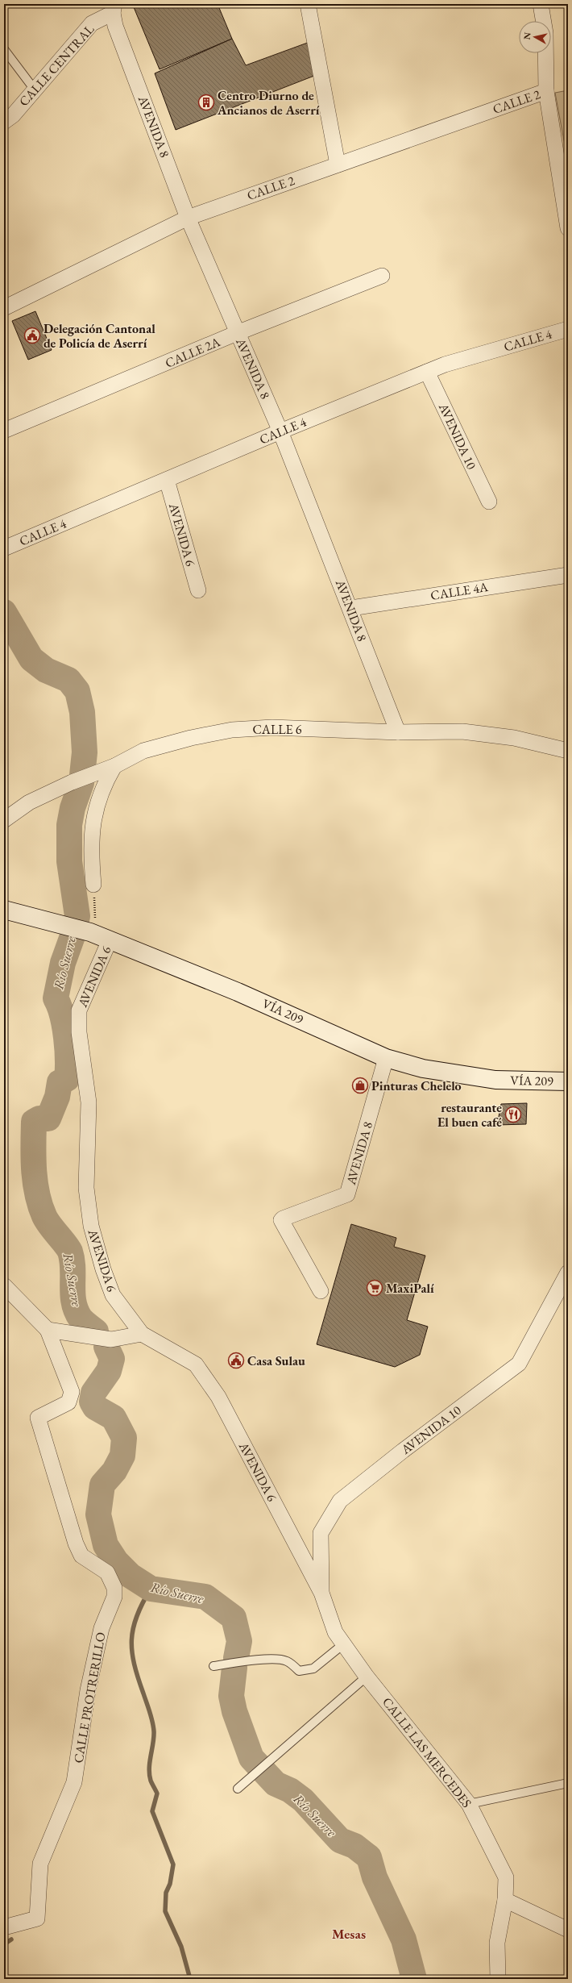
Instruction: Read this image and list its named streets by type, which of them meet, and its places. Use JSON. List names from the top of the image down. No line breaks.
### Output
{"streets":{"main road":["VÍA 209"],"street":["CALLE CENTRAL","CALLE 2","AVENIDA 8","CALLE 4","CALLE 2A","AVENIDA 10","AVENIDA 6","CALLE 4A","CALLE 6","CALLE PROTRERILLO","CALLE LAS MERCEDES"]},"crossings":[["CALLE CENTRAL","AVENIDA 8"],["CALLE 2","AVENIDA 8"],["AVENIDA 8","CALLE 4"],["AVENIDA 8","CALLE 2A"],["AVENIDA 8","CALLE 4A"],["AVENIDA 8","CALLE 6"],["AVENIDA 8","VÍA 209"],["CALLE 4","AVENIDA 10"],["CALLE 4","AVENIDA 6"],["AVENIDA 10","AVENIDA 6"],["AVENIDA 10","CALLE LAS MERCEDES"],["AVENIDA 6","VÍA 209"],["AVENIDA 6","CALLE LAS MERCEDES"]],"districts":["Mesas"],"water":["Río Suerre"],"places":{"building":["Centro Diurno de Ancianos de Aserrí"],"public building":["Delegación Cantonal de Policía de Aserrí","Casa Sulau"],"shop":["Pinturas Chelelo"],"restaurant":["restaurante El buen café"],"supermarket":["MaxiPalí"]},"north":"left"}
